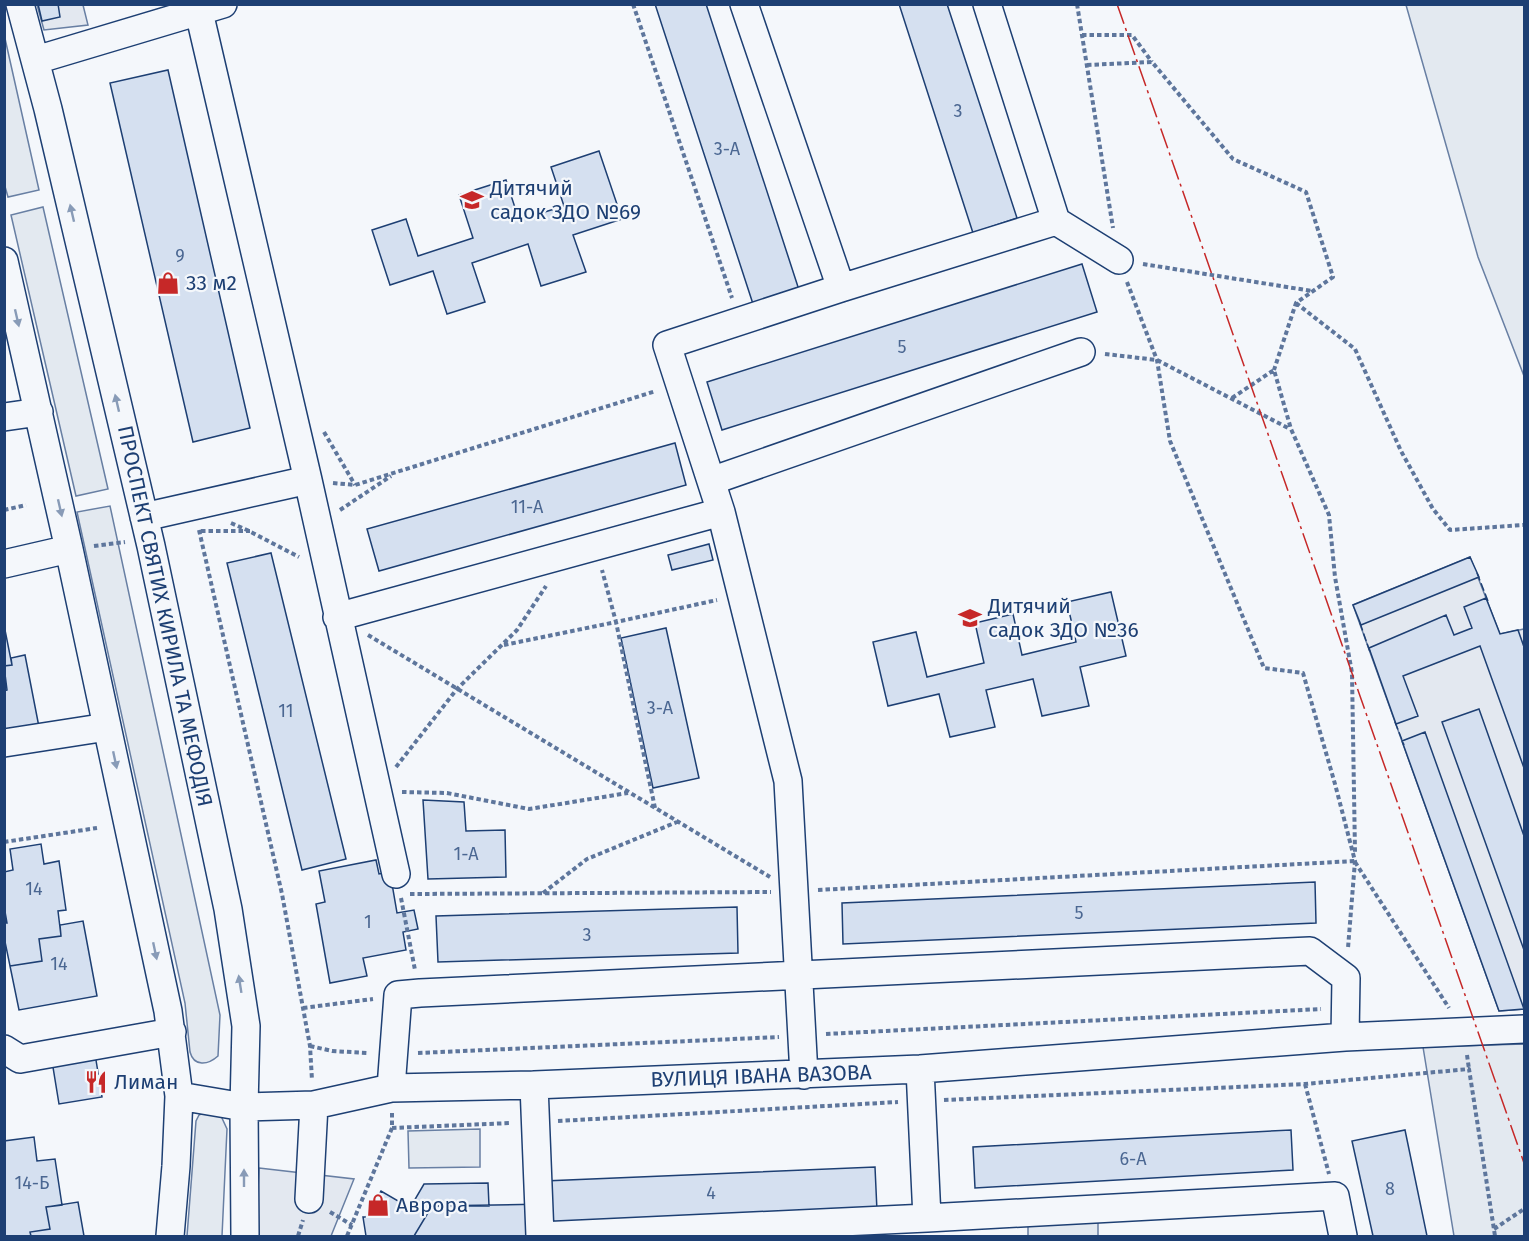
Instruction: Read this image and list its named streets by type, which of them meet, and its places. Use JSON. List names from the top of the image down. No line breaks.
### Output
{"streets":{"street":["ПРОСПЕКТ СВЯТИХ КИРИЛА ТА МЕФОДІЯ","ВУЛИЦЯ ІВАНА ВАЗОВА"]},"crossings":[["ПРОСПЕКТ СВЯТИХ КИРИЛА ТА МЕФОДІЯ","ВУЛИЦЯ ІВАНА ВАЗОВА"]],"places":{"school or university":["Дитячий садок ЗДО №69","Дитячий садок ЗДО №36"],"shop":["33 м2","Аврора"],"restaurant":["Лиман"]},"house_numbers":["3","3-А","9","5","11-А","3-А","11","1-А","14","5","1","3","14","6-А","14-Б","8","4"]}
